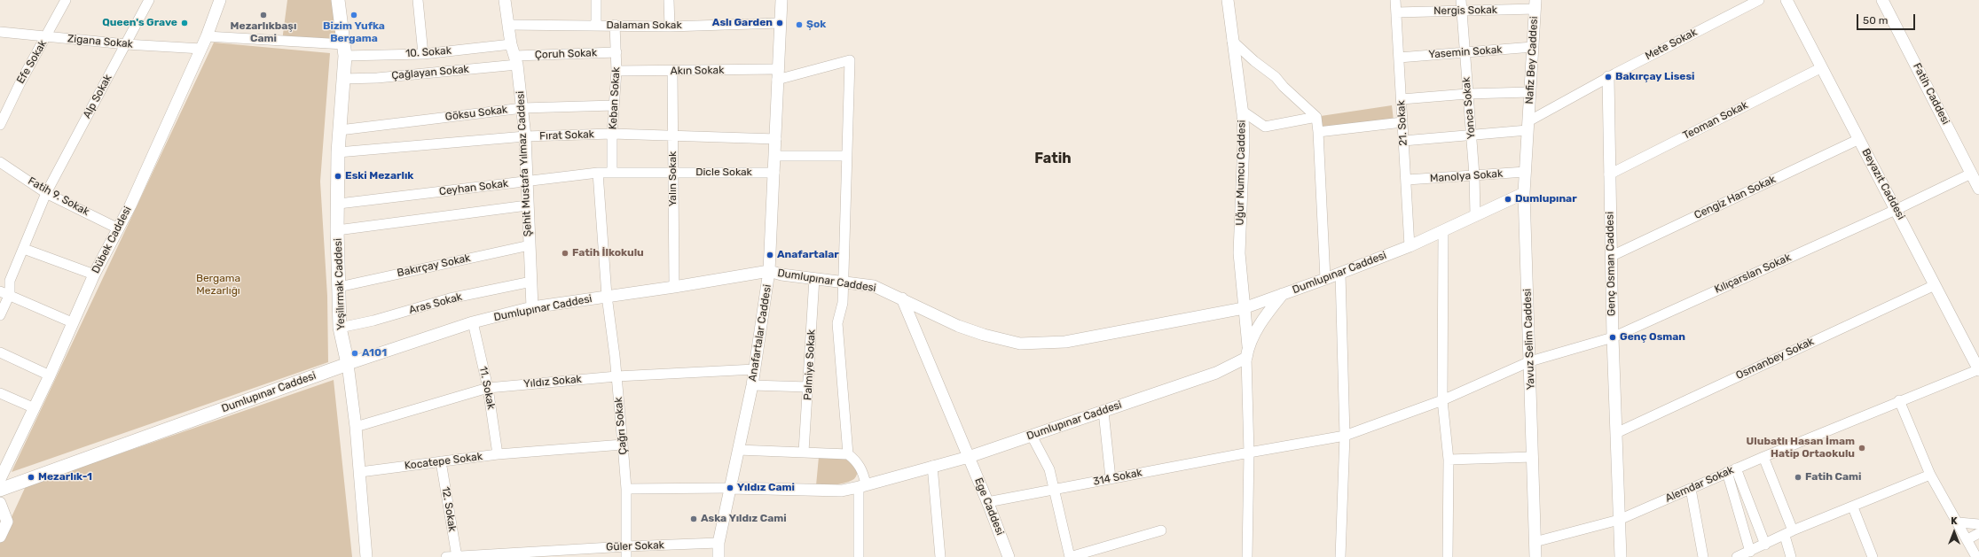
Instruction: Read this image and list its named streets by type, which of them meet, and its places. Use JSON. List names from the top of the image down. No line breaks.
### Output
{"streets":{"main road":["Dumlupınar Caddesi","Yeşilırmak Caddesi"],"street":["Nergis Sokak","Dalaman Sokak","Zigana Sokak","Mete Sokak","10. Sokak","Yasemin Sokak","Çoruh Sokak","Nafiz Bey Caddesi","Efe Sokak","Akın Sokak","Çağlayan Sokak","Fatih Caddesi","Alp Sokak","Keban Sokak","Yonca Sokak","Göksu Sokak","Teoman Sokak","21. Sokak","Fırat Sokak","Şehit Mustafa Yılmaz Caddesi","Dicle Sokak","Uğur Mumcu Caddesi","Manolya Sokak","Yalın Sokak","Beyazıt Caddesi","Ceyhan Sokak","Fatih 9. Sokak","Cengiz Han Sokak","Dübek Caddesi","Genç Osman Caddesi","Bakırçay Sokak","Kılıçarslan Sokak","Aras Sokak","Anafartalar Caddesi","Yavuz Selim Caddesi","Osmanbey Sokak","Palmiye Sokak","Yıldız Sokak","11. Sokak","Çağrı Sokak","Kocatepe Sokak","314 Sokak","Alemdar Sokak","Ege Caddesi","12. Sokak","Güler Sokak"]},"crossings":[["Nergis Sokak","Nafiz Bey Caddesi"],["Nergis Sokak","Yonca Sokak"],["Nergis Sokak","21. Sokak"],["Dalaman Sokak","Keban Sokak"],["Dalaman Sokak","Şehit Mustafa Yılmaz Caddesi"],["Dalaman Sokak","Anafartalar Caddesi"],["Zigana Sokak","Efe Sokak"],["Zigana Sokak","Alp Sokak"],["Zigana Sokak","Dübek Caddesi"],["Mete Sokak","Nafiz Bey Caddesi"],["Mete Sokak","Genç Osman Caddesi"],["Mete Sokak","Yavuz Selim Caddesi"],["10. Sokak","Şehit Mustafa Yılmaz Caddesi"],["10. Sokak","Dübek Caddesi"],["10. Sokak","Yeşilırmak Caddesi"],["Yasemin Sokak","Nafiz Bey Caddesi"],["Yasemin Sokak","Yonca Sokak"],["Yasemin Sokak","21. Sokak"],["Çoruh Sokak","Çağlayan Sokak"],["Çoruh Sokak","Keban Sokak"],["Çoruh Sokak","Şehit Mustafa Yılmaz Caddesi"],["Nafiz Bey Caddesi","Yavuz Selim Caddesi"],["Akın Sokak","Keban Sokak"],["Akın Sokak","Yalın Sokak"],["Akın Sokak","Anafartalar Caddesi"],["Çağlayan Sokak","Şehit Mustafa Yılmaz Caddesi"],["Çağlayan Sokak","Yeşilırmak Caddesi"],["Fatih Caddesi","Kılıçarslan Sokak"],["Alp Sokak","Fatih 9. Sokak"],["Keban Sokak","Göksu Sokak"],["Keban Sokak","Fırat Sokak"],["Keban Sokak","Ceyhan Sokak"],["Yonca Sokak","Manolya Sokak"],["Yonca Sokak","Dumlupınar Caddesi"],["Göksu Sokak","Şehit Mustafa Yılmaz Caddesi"],["Göksu Sokak","Yeşilırmak Caddesi"],["Teoman Sokak","Beyazıt Caddesi"],["Teoman Sokak","Genç Osman Caddesi"],["21. Sokak","Manolya Sokak"],["21. Sokak","Dumlupınar Caddesi"],["Fırat Sokak","Şehit Mustafa Yılmaz Caddesi"],["Fırat Sokak","Yalın Sokak"],["Fırat Sokak","Yeşilırmak Caddesi"],["Fırat Sokak","Anafartalar Caddesi"],["Şehit Mustafa Yılmaz Caddesi","Ceyhan Sokak"],["Şehit Mustafa Yılmaz Caddesi","Bakırçay Sokak"],["Şehit Mustafa Yılmaz Caddesi","Dumlupınar Caddesi"],["Şehit Mustafa Yılmaz Caddesi","Aras Sokak"],["Dicle Sokak","Yalın Sokak"],["Dicle Sokak","Ceyhan Sokak"],["Dicle Sokak","Anafartalar Caddesi"],["Uğur Mumcu Caddesi","Dumlupınar Caddesi"],["Manolya Sokak","Yavuz Selim Caddesi"],["Yalın Sokak","Ceyhan Sokak"],["Yalın Sokak","Dumlupınar Caddesi"],["Beyazıt Caddesi","Cengiz Han Sokak"],["Beyazıt Caddesi","Kılıçarslan Sokak"],["Beyazıt Caddesi","Osmanbey Sokak"],["Beyazıt Caddesi","Alemdar Sokak"],["Ceyhan Sokak","Yeşilırmak Caddesi"],["Ceyhan Sokak","Çağrı Sokak"],["Fatih 9. Sokak","Dübek Caddesi"],["Cengiz Han Sokak","Genç Osman Caddesi"],["Genç Osman Caddesi","Kılıçarslan Sokak"],["Genç Osman Caddesi","Osmanbey Sokak"],["Genç Osman Caddesi","Alemdar Sokak"],["Bakırçay Sokak","Yeşilırmak Caddesi"],["Dumlupınar Caddesi","Yeşilırmak Caddesi"],["Dumlupınar Caddesi","Anafartalar Caddesi"],["Dumlupınar Caddesi","Yavuz Selim Caddesi"],["Dumlupınar Caddesi","Palmiye Sokak"],["Dumlupınar Caddesi","11. Sokak"],["Dumlupınar Caddesi","Çağrı Sokak"],["Dumlupınar Caddesi","Ege Caddesi"],["Kılıçarslan Sokak","Yavuz Selim Caddesi"],["Kılıçarslan Sokak","314 Sokak"],["Yeşilırmak Caddesi","Aras Sokak"],["Yeşilırmak Caddesi","Yıldız Sokak"],["Yeşilırmak Caddesi","Kocatepe Sokak"],["Anafartalar Caddesi","Yıldız Sokak"],["Anafartalar Caddesi","Güler Sokak"],["Yavuz Selim Caddesi","Alemdar Sokak"],["Yıldız Sokak","11. Sokak"],["Yıldız Sokak","Çağrı Sokak"],["11. Sokak","Kocatepe Sokak"],["Çağrı Sokak","Kocatepe Sokak"],["Çağrı Sokak","Güler Sokak"],["Kocatepe Sokak","12. Sokak"],["314 Sokak","Ege Caddesi"],["12. Sokak","Güler Sokak"]],"districts":["Fatih"],"parks":["Bergama Mezarlığı"],"places":["Mezarlıkbaşı Cami","Bizim Yufka Bergama","Queen's Grave","Aslı Garden","Şok","Bakırçay Lisesi","Eski Mezarlık","Dumlupınar","Fatih İlkokulu","Anafartalar","Genç Osman","A101","Ulubatlı Hasan İmam Hatip Ortaokulu","Mezarlık-1","Fatih Cami","Yıldız Cami","Aska Yıldız Cami"],"scale_bar":"50 m","north":"top"}
